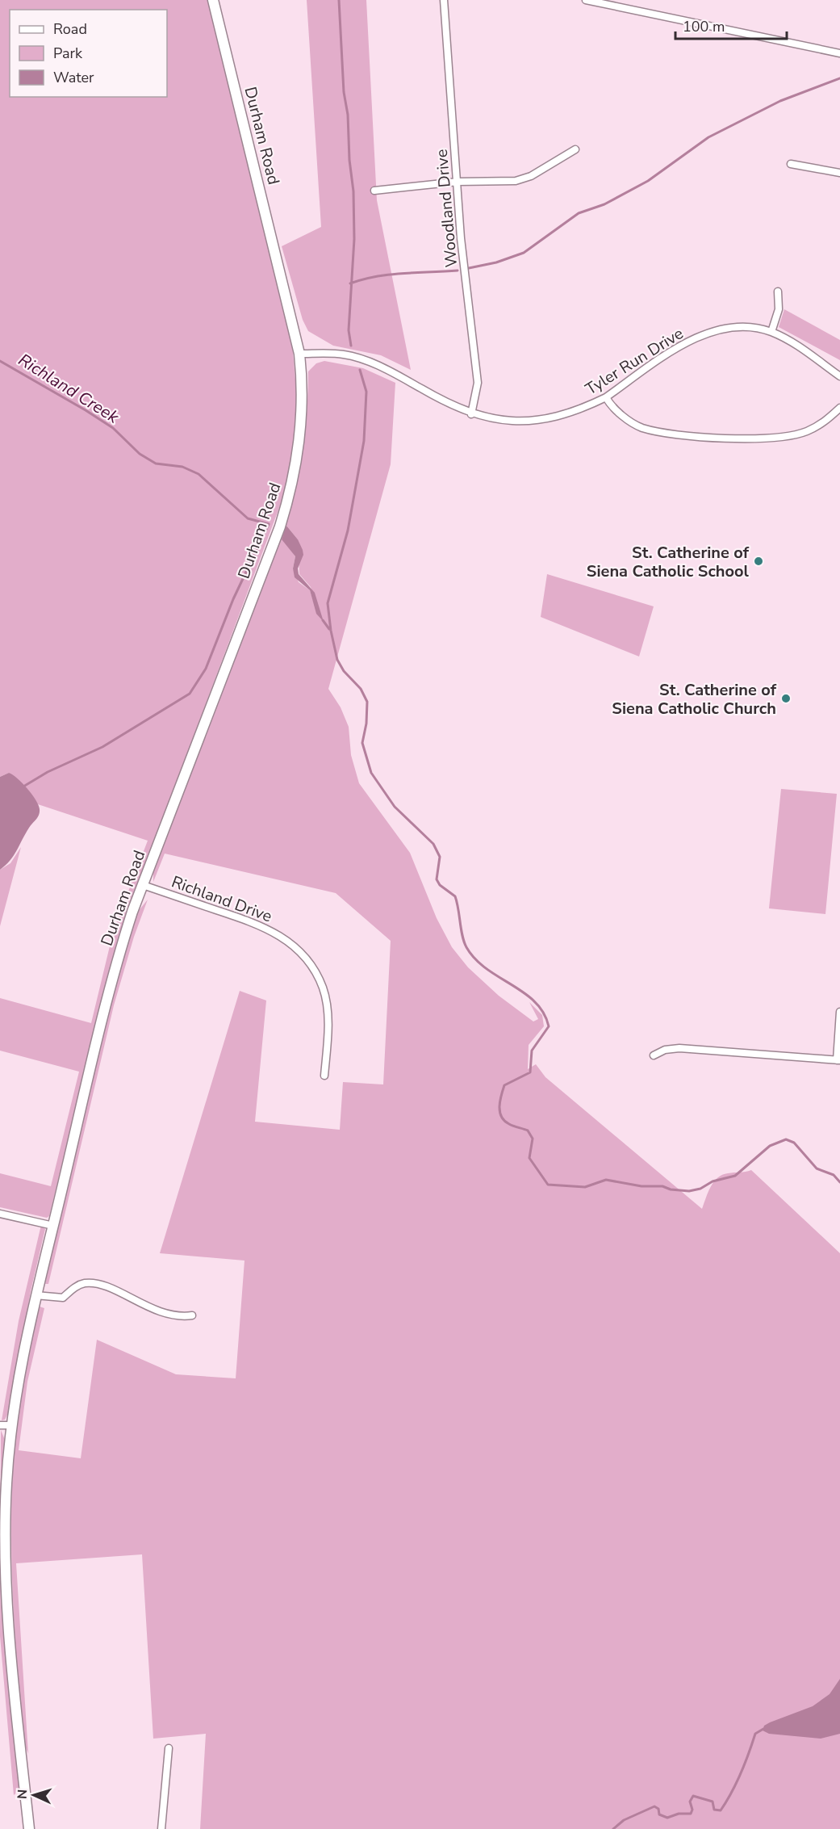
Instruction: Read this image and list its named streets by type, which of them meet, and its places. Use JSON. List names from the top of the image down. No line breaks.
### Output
{"streets":{"main road":["Durham Road"],"street":["Woodland Drive","Tyler Run Drive","Richland Drive"]},"crossings":[["Durham Road","Tyler Run Drive"],["Durham Road","Richland Drive"],["Woodland Drive","Tyler Run Drive"]],"water":["Richland Creek"],"places":["St. Catherine of Siena Catholic School","St. Catherine of Siena Catholic Church"],"legend":["Road","Park","Water"],"scale_bar":"100 m","north":"left"}
